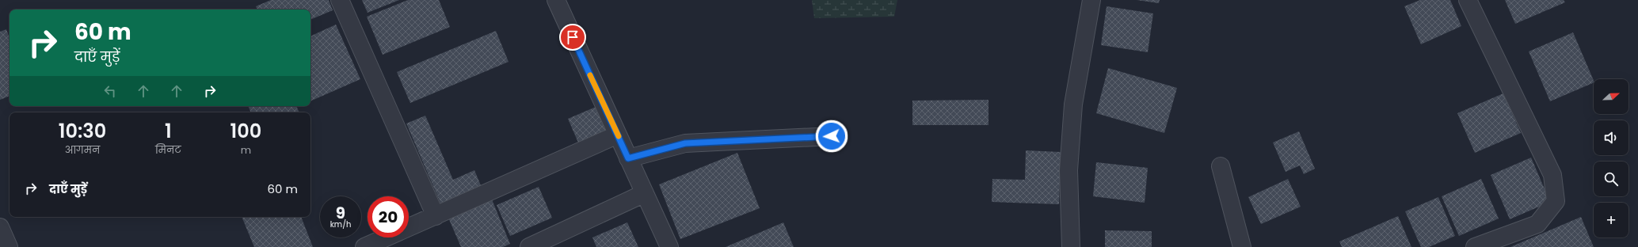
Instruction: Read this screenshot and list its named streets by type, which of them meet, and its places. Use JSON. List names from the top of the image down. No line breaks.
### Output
{"north":"right","page":{"turn":["60 m","दाएँ मुड़ें"],"map_buttons":"+","eta":["10:30","आगमन","1","मिनट","100","m"],"list":[{"name":"दाएँ मुड़ें","value":"60 m"}],"speed":"9 km/h","limit":"20"}}
